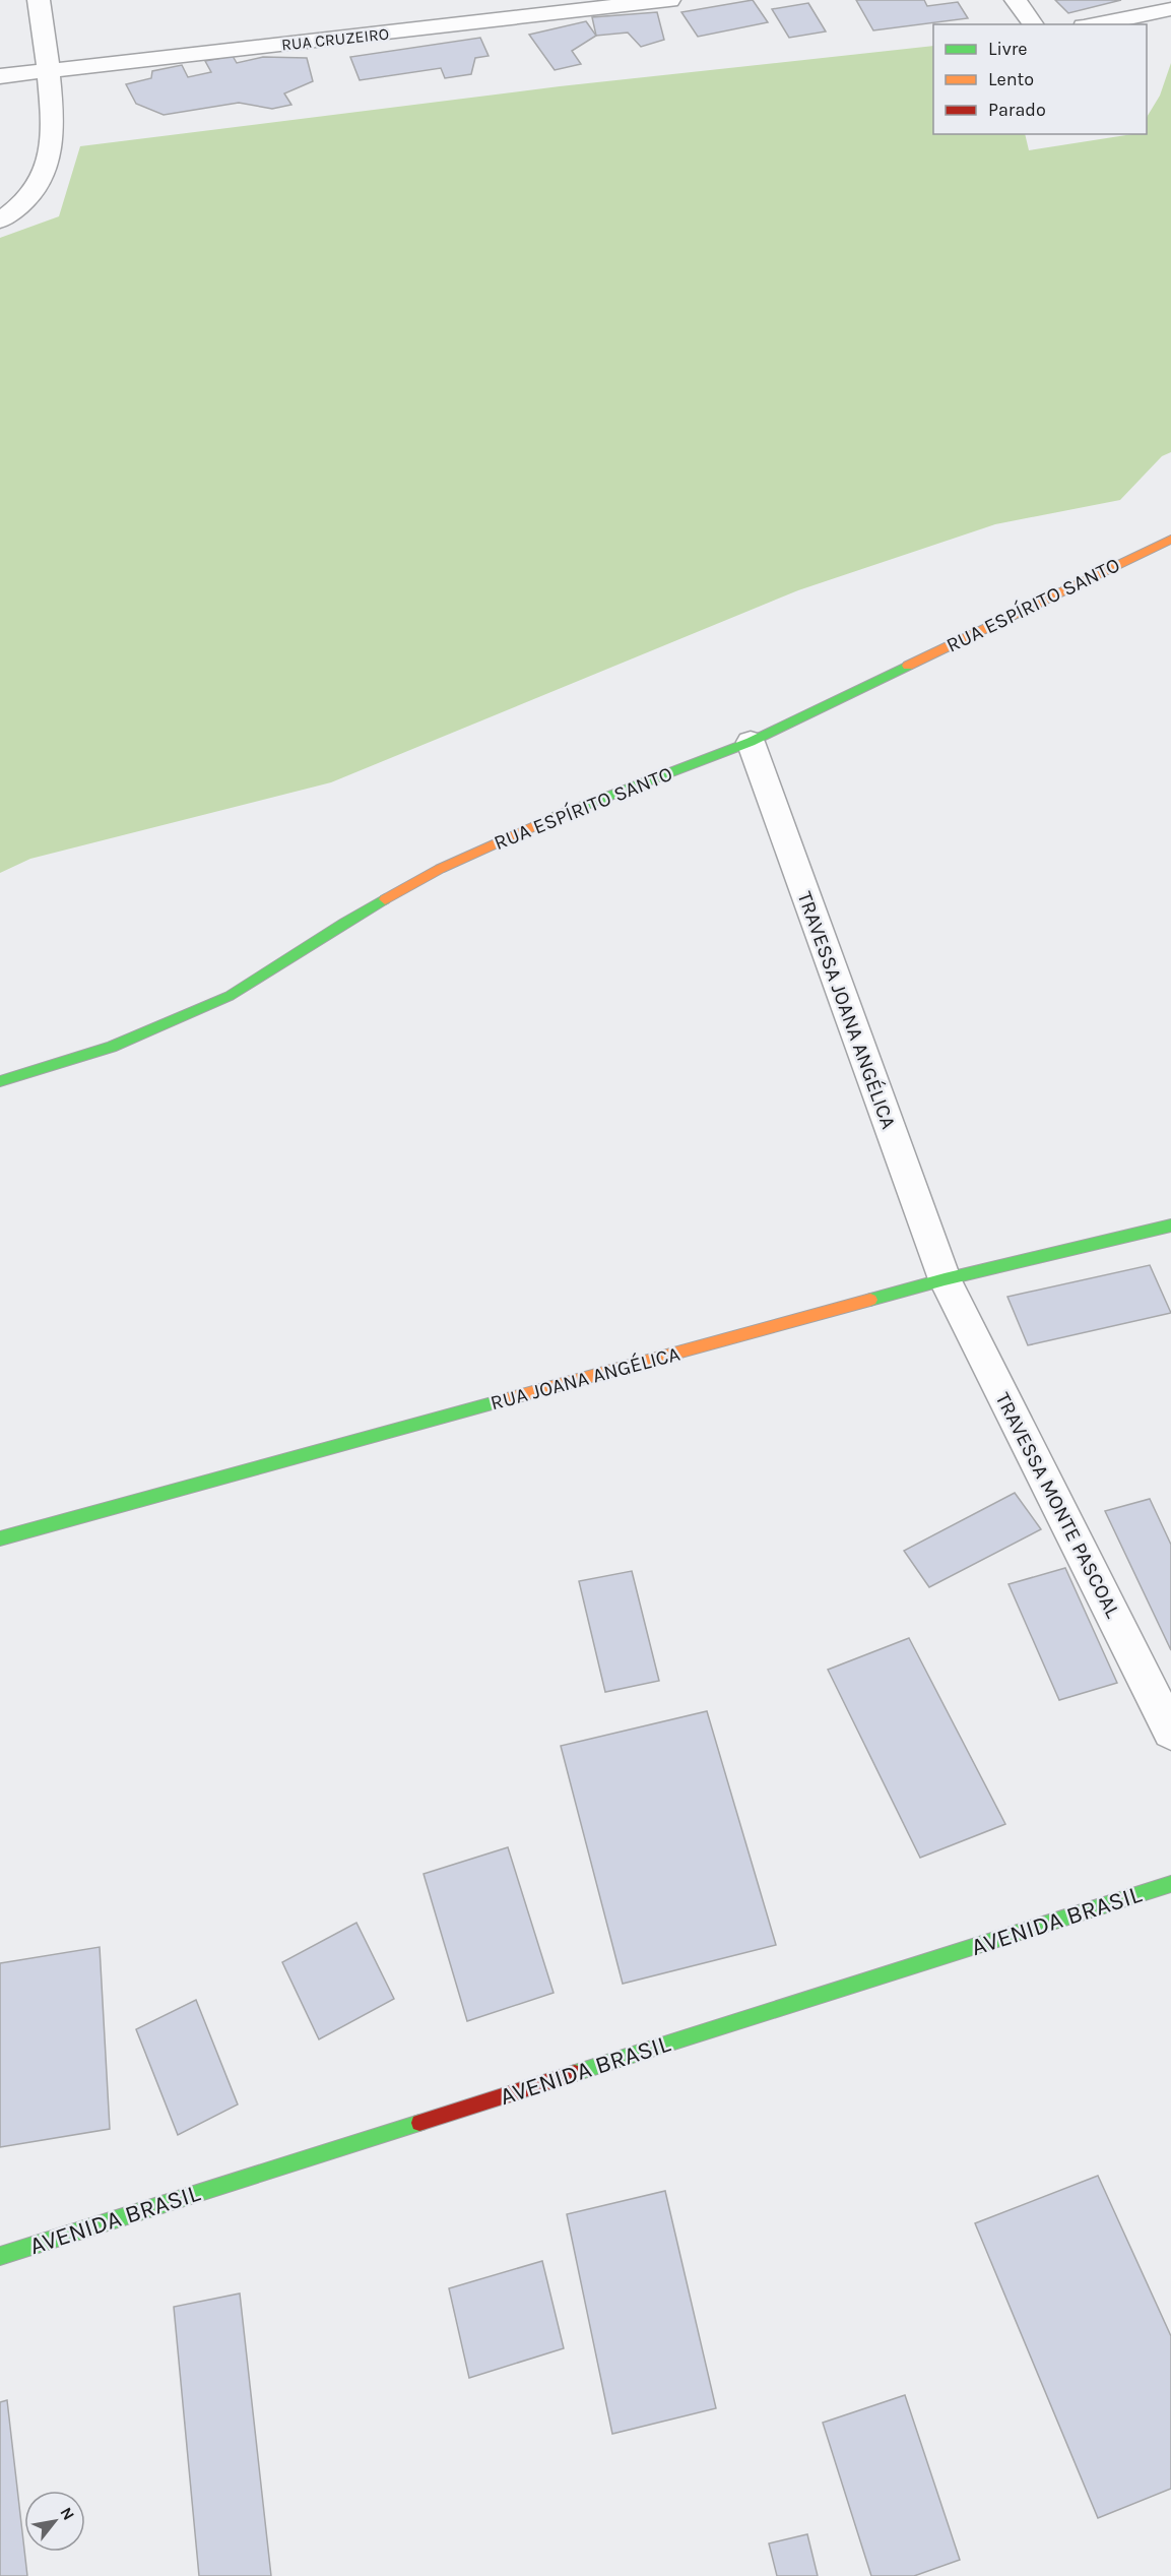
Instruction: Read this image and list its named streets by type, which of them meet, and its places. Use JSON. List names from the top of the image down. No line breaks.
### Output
{"streets":{"street":["RUA CRUZEIRO","RUA ESPÍRITO SANTO","TRAVESSA JOANA ANGÉLICA","RUA JOANA ANGÉLICA","TRAVESSA MONTE PASCOAL","AVENIDA BRASIL"]},"crossings":[["RUA ESPÍRITO SANTO","TRAVESSA JOANA ANGÉLICA"],["TRAVESSA JOANA ANGÉLICA","RUA JOANA ANGÉLICA"],["TRAVESSA JOANA ANGÉLICA","TRAVESSA MONTE PASCOAL"],["RUA JOANA ANGÉLICA","TRAVESSA MONTE PASCOAL"]],"legend":["Livre","Lento","Parado"],"north":"top right"}
